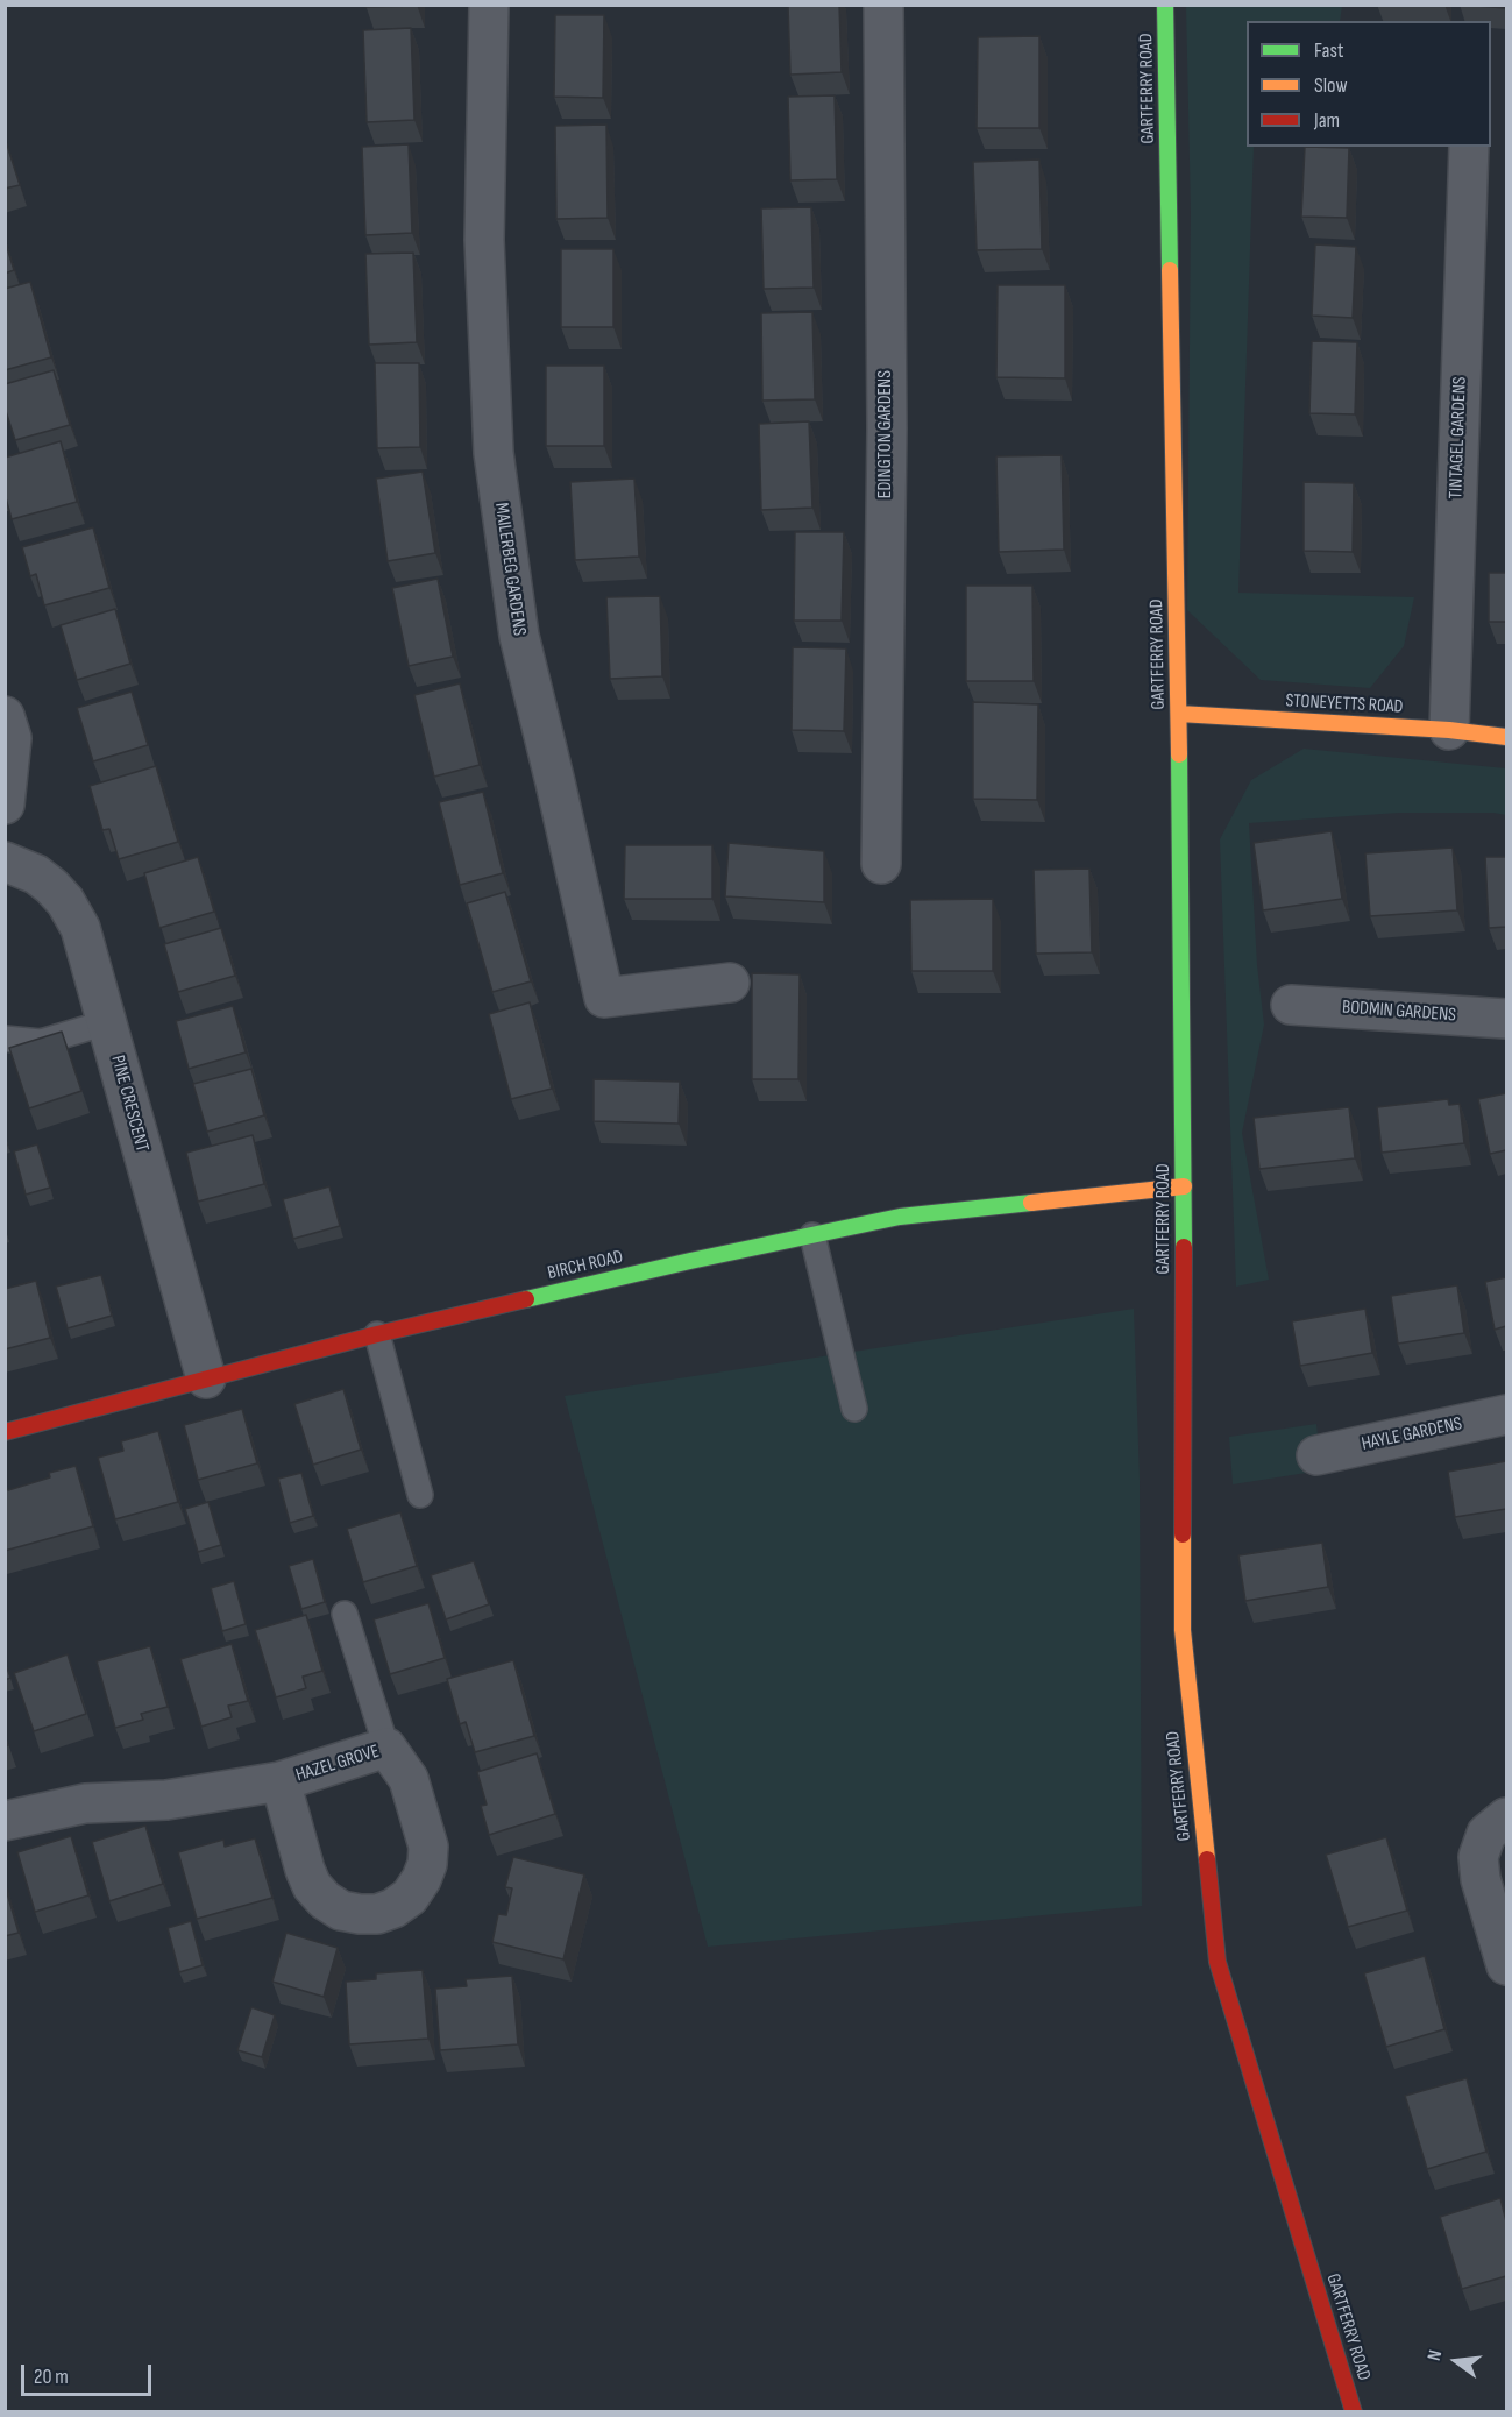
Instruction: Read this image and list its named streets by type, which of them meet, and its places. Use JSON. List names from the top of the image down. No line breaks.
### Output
{"streets":{"street":["GARTFERRY ROAD","EDINGTON GARDENS","TINTAGEL GARDENS","MAILERBEG GARDENS","STONEYETTS ROAD","BODMIN GARDENS","PINE CRESCENT","BIRCH ROAD","HAYLE GARDENS","HAZEL GROVE"]},"crossings":[["GARTFERRY ROAD","STONEYETTS ROAD"],["GARTFERRY ROAD","BIRCH ROAD"],["TINTAGEL GARDENS","STONEYETTS ROAD"],["PINE CRESCENT","BIRCH ROAD"]],"legend":["Fast","Slow","Jam"],"scale_bar":"20 m","north":"left"}
